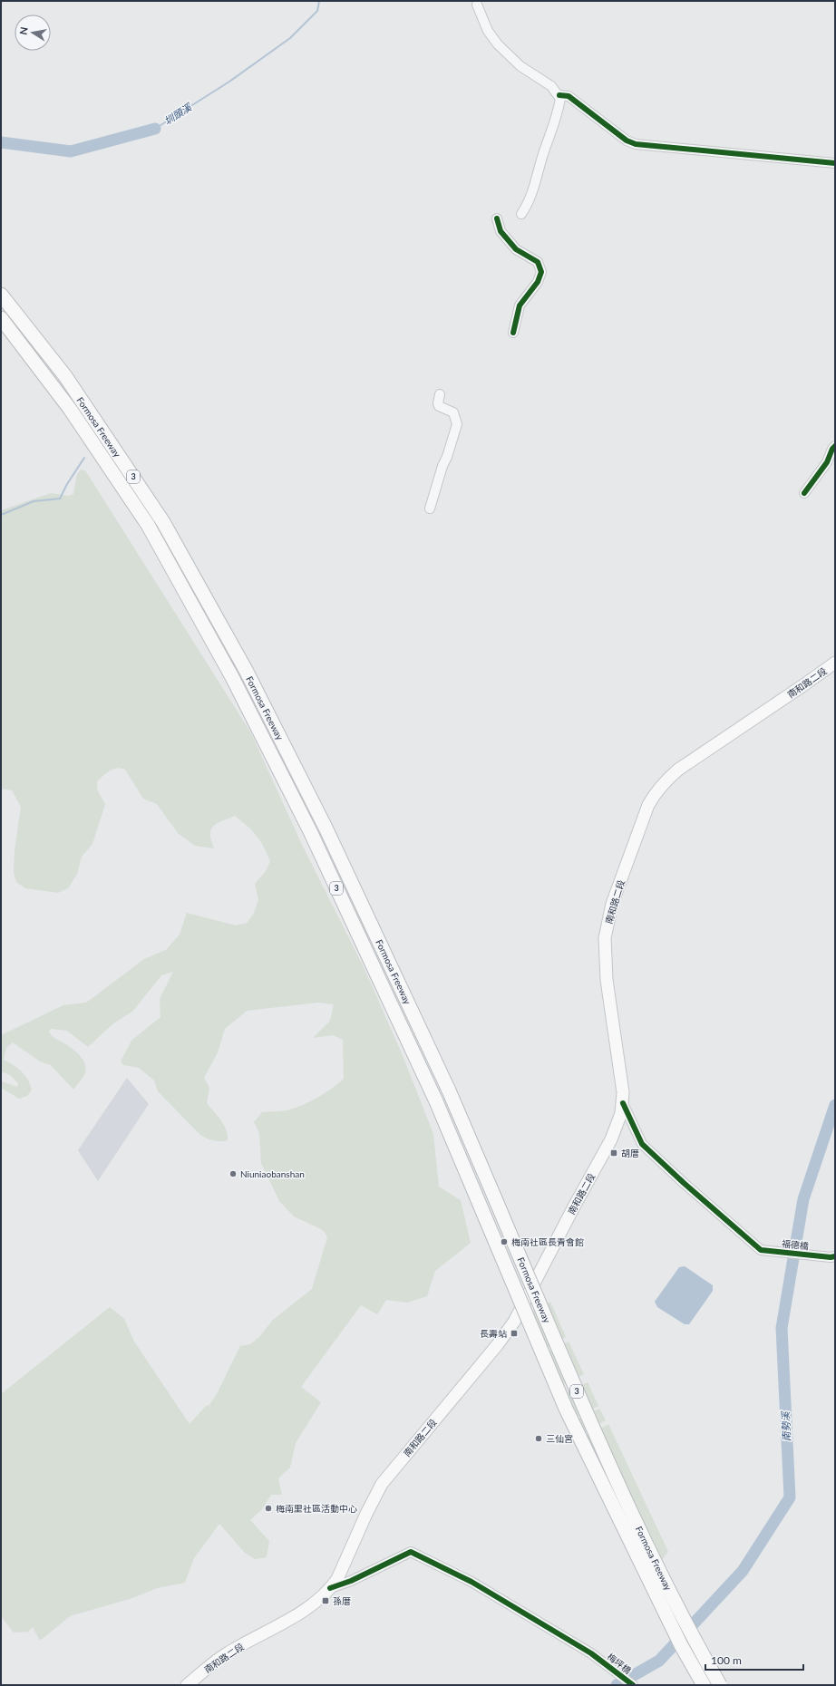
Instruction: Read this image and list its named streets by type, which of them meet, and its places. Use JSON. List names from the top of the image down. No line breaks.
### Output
{"streets":{"highway":["Formosa Freeway","3"],"main road":["南和路二段"],"street":["福德橋","梅坪橋"]},"crossings":[["南和路二段","福德橋"],["南和路二段","梅坪橋"]],"water":["圳頭溪","南勢溪"],"places":{"transit":["胡厝","長壽站","孫厝"],"other":["Niuniaobanshan","梅南社區長青會館","三仙宮","梅南里社區活動中心"]},"scale_bar":"100 m","north":"left"}
